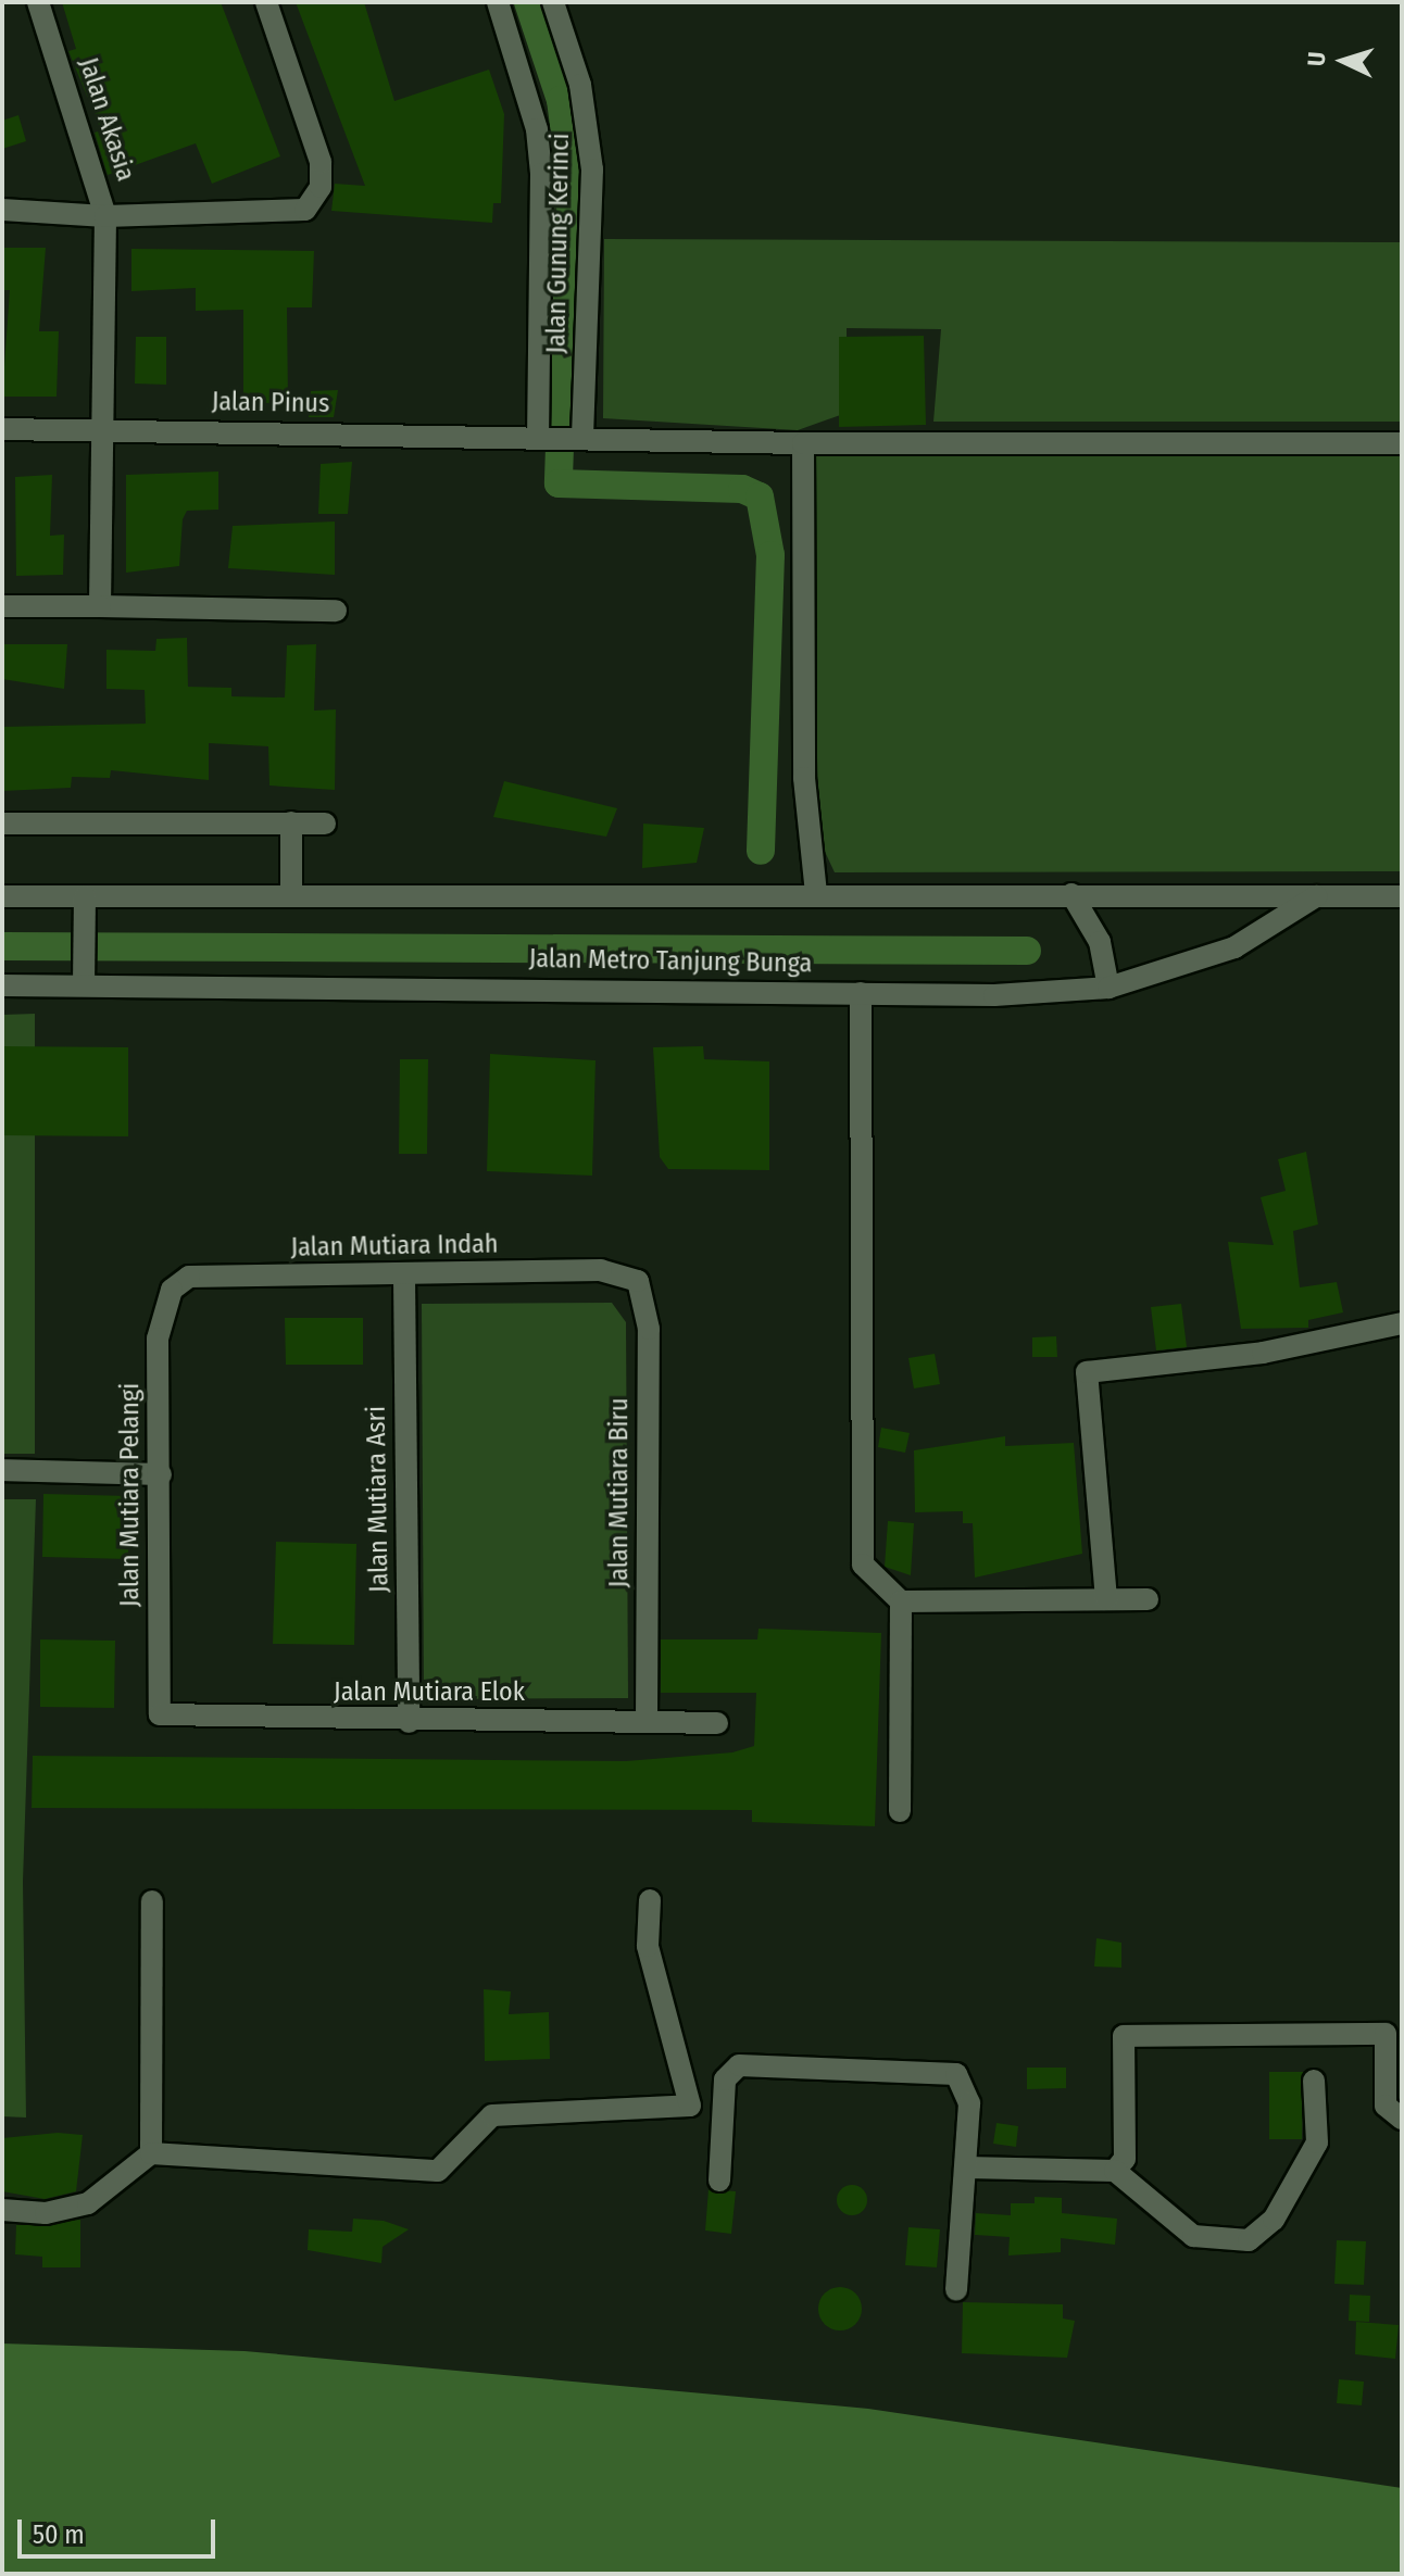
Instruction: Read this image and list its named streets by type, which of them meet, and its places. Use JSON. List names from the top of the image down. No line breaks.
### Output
{"streets":{"street":["Jalan Akasia","Jalan Gunung Kerinci","Jalan Pinus","Jalan Metro Tanjung Bunga","Jalan Mutiara Indah","Jalan Mutiara Biru","Jalan Mutiara Pelangi","Jalan Mutiara Asri","Jalan Mutiara Elok"]},"crossings":[["Jalan Akasia","Jalan Pinus"],["Jalan Gunung Kerinci","Jalan Pinus"],["Jalan Mutiara Indah","Jalan Mutiara Biru"],["Jalan Mutiara Indah","Jalan Mutiara Pelangi"],["Jalan Mutiara Indah","Jalan Mutiara Asri"],["Jalan Mutiara Biru","Jalan Mutiara Elok"],["Jalan Mutiara Pelangi","Jalan Mutiara Elok"],["Jalan Mutiara Asri","Jalan Mutiara Elok"]],"scale_bar":"50 m","north":"left"}
